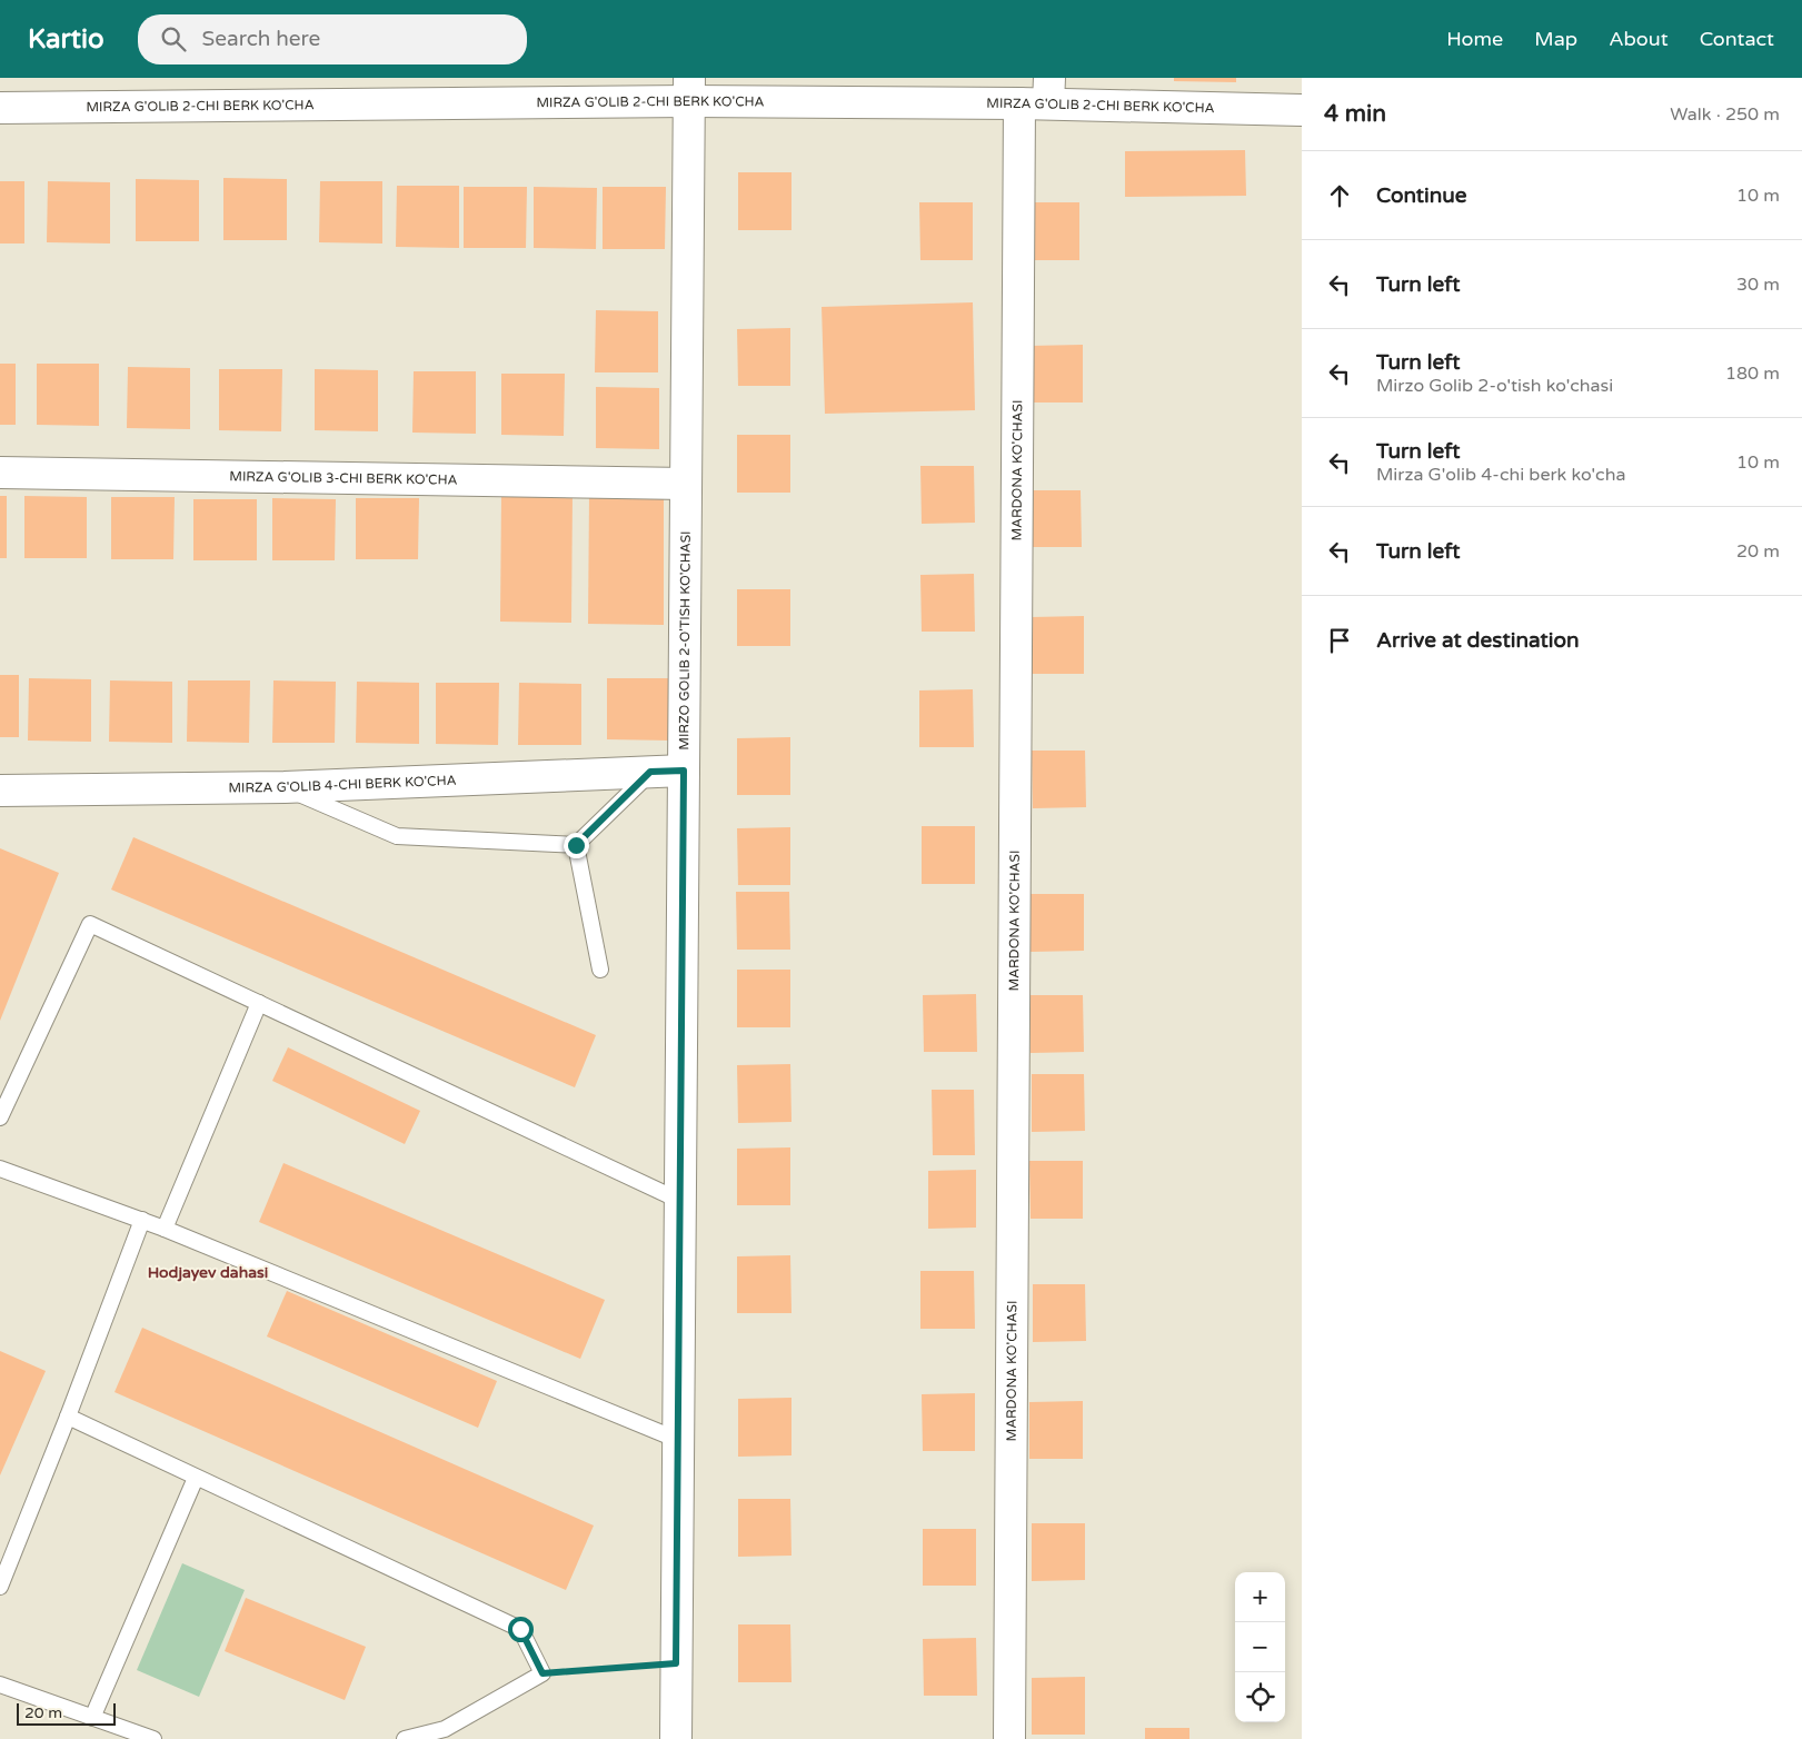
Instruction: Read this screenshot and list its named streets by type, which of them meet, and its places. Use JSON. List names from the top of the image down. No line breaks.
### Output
{"streets":{"street":["MIRZA G'OLIB 2-CHI BERK KO'CHA","MARDONA KO'CHASI","MIRZA G'OLIB 3-CHI BERK KO'CHA","MIRZO GOLIB 2-O'TISH KO'CHASI","MIRZA G'OLIB 4-CHI BERK KO'CHA"]},"crossings":[["MIRZA G'OLIB 2-CHI BERK KO'CHA","MARDONA KO'CHASI"],["MIRZA G'OLIB 2-CHI BERK KO'CHA","MIRZO GOLIB 2-O'TISH KO'CHASI"],["MIRZA G'OLIB 3-CHI BERK KO'CHA","MIRZO GOLIB 2-O'TISH KO'CHASI"],["MIRZO GOLIB 2-O'TISH KO'CHASI","MIRZA G'OLIB 4-CHI BERK KO'CHA"]],"districts":["Hodjayev dahasi"],"scale_bar":"20 m","page":{"header":"Kartio","search":"Search here","nav":["Home","Map","About","Contact"],"heading":["4 min","Walk · 250 m"],"list":[["Continue","10 m"],["Turn left","30 m"],["Turn left","Mirzo Golib 2-o'tish ko'chasi","180 m"],["Turn left","Mirza G'olib 4-chi berk ko'cha","10 m"],["Turn left","20 m"],"Arrive at destination"],"map_buttons":["+","−"],"scale":"20 m"}}
